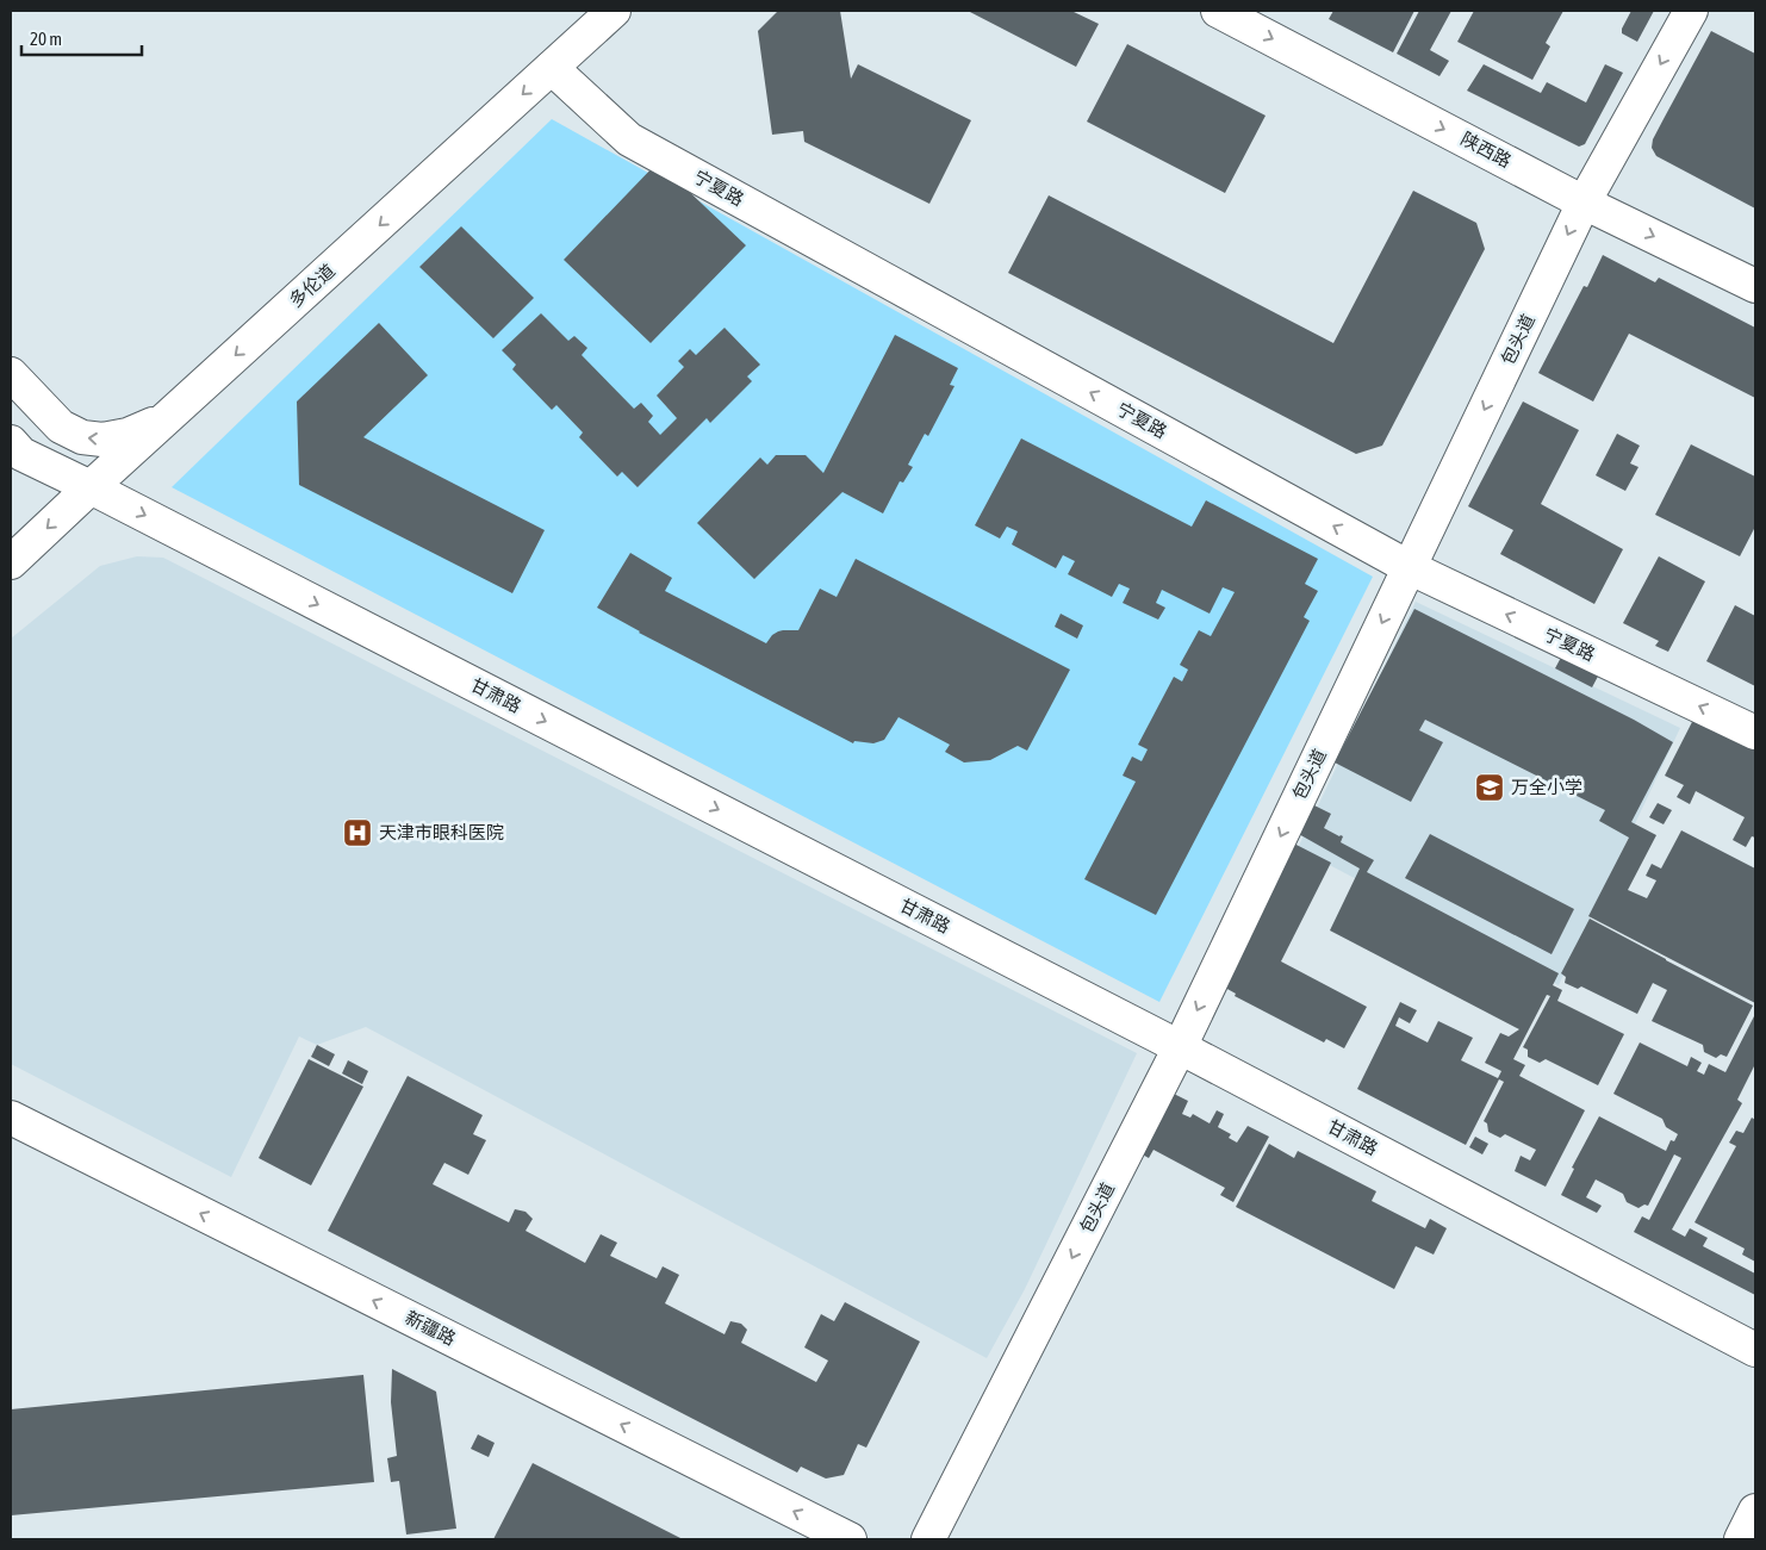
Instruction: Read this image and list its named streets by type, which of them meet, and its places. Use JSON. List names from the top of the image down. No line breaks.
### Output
{"streets":{"street":["陕西路","宁夏路","多伦道","包头道","甘肃路","新疆路"]},"crossings":[["陕西路","包头道"],["宁夏路","多伦道"],["宁夏路","包头道"],["多伦道","甘肃路"],["包头道","甘肃路"]],"one_way":["陕西路","宁夏路","多伦道","包头道","甘肃路","新疆路"],"places":{"school or university":["万全小学"],"hospital":["天津市眼科医院"]},"scale_bar":"20 m"}
